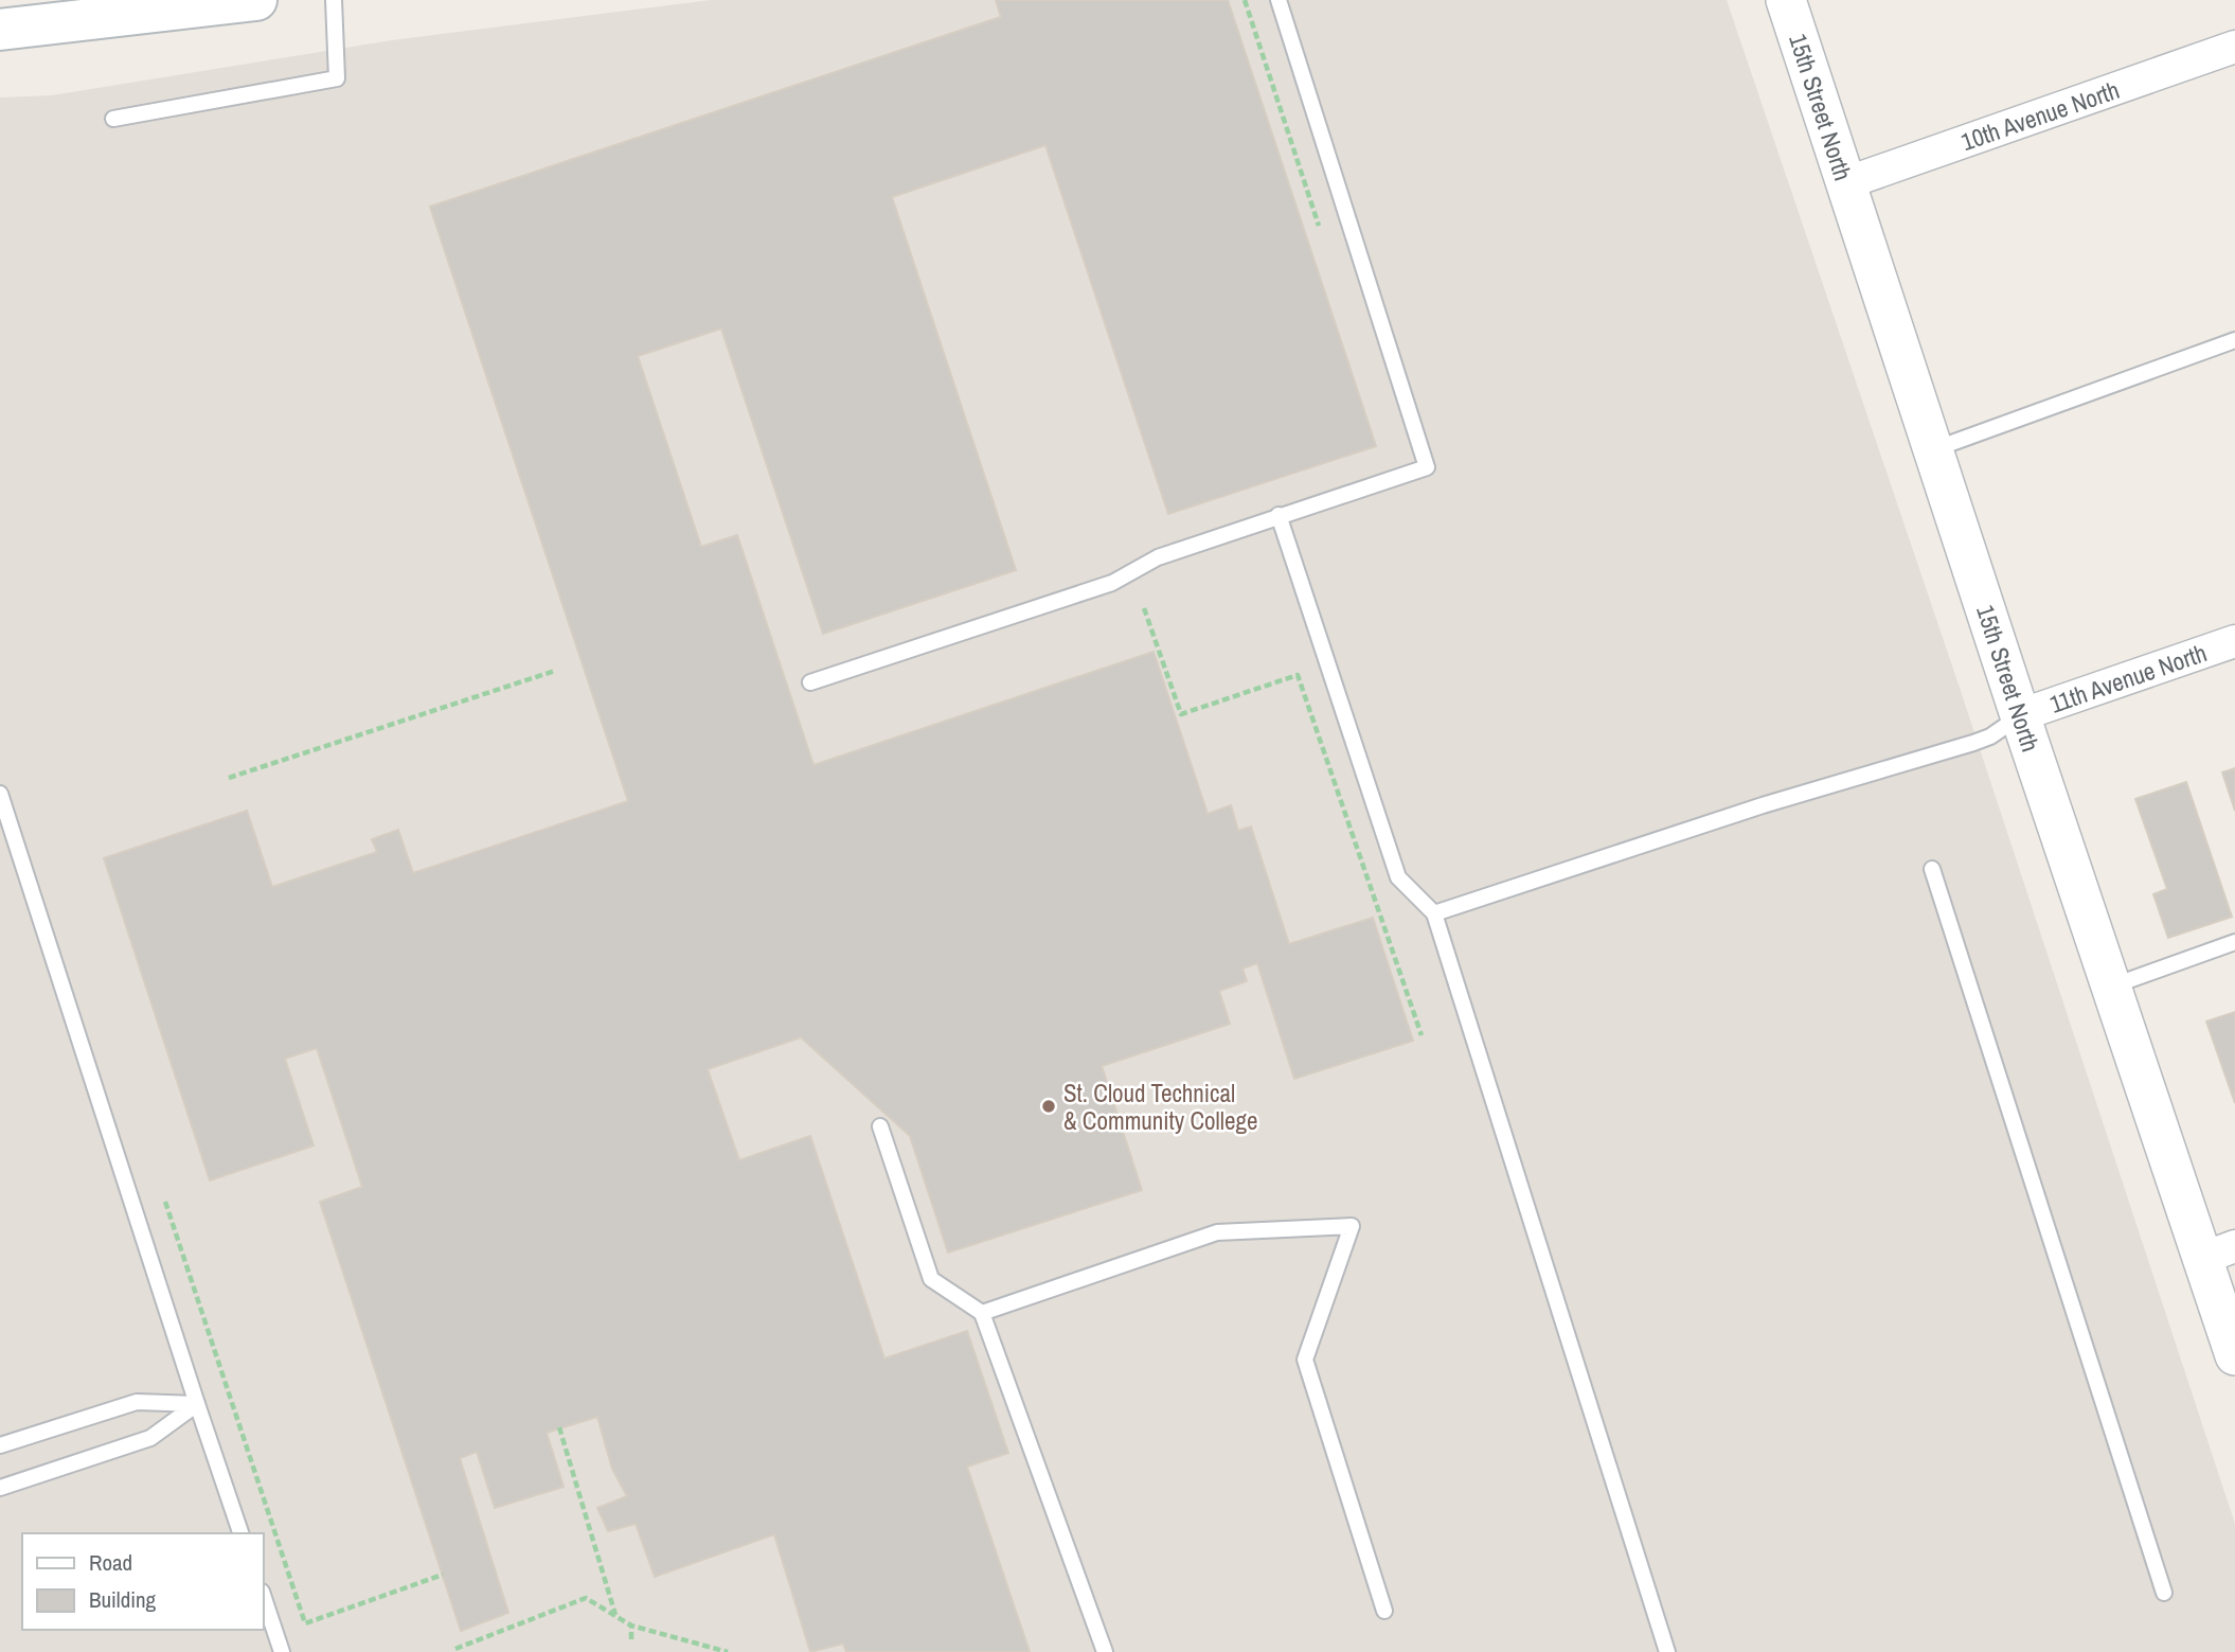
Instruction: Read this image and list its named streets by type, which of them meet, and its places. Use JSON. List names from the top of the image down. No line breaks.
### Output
{"streets":{"street":["15th Street North","10th Avenue North","11th Avenue North"]},"crossings":[["15th Street North","10th Avenue North"],["15th Street North","11th Avenue North"]],"places":["St. Cloud Technical & Community College"],"legend":["Road","Building"]}
